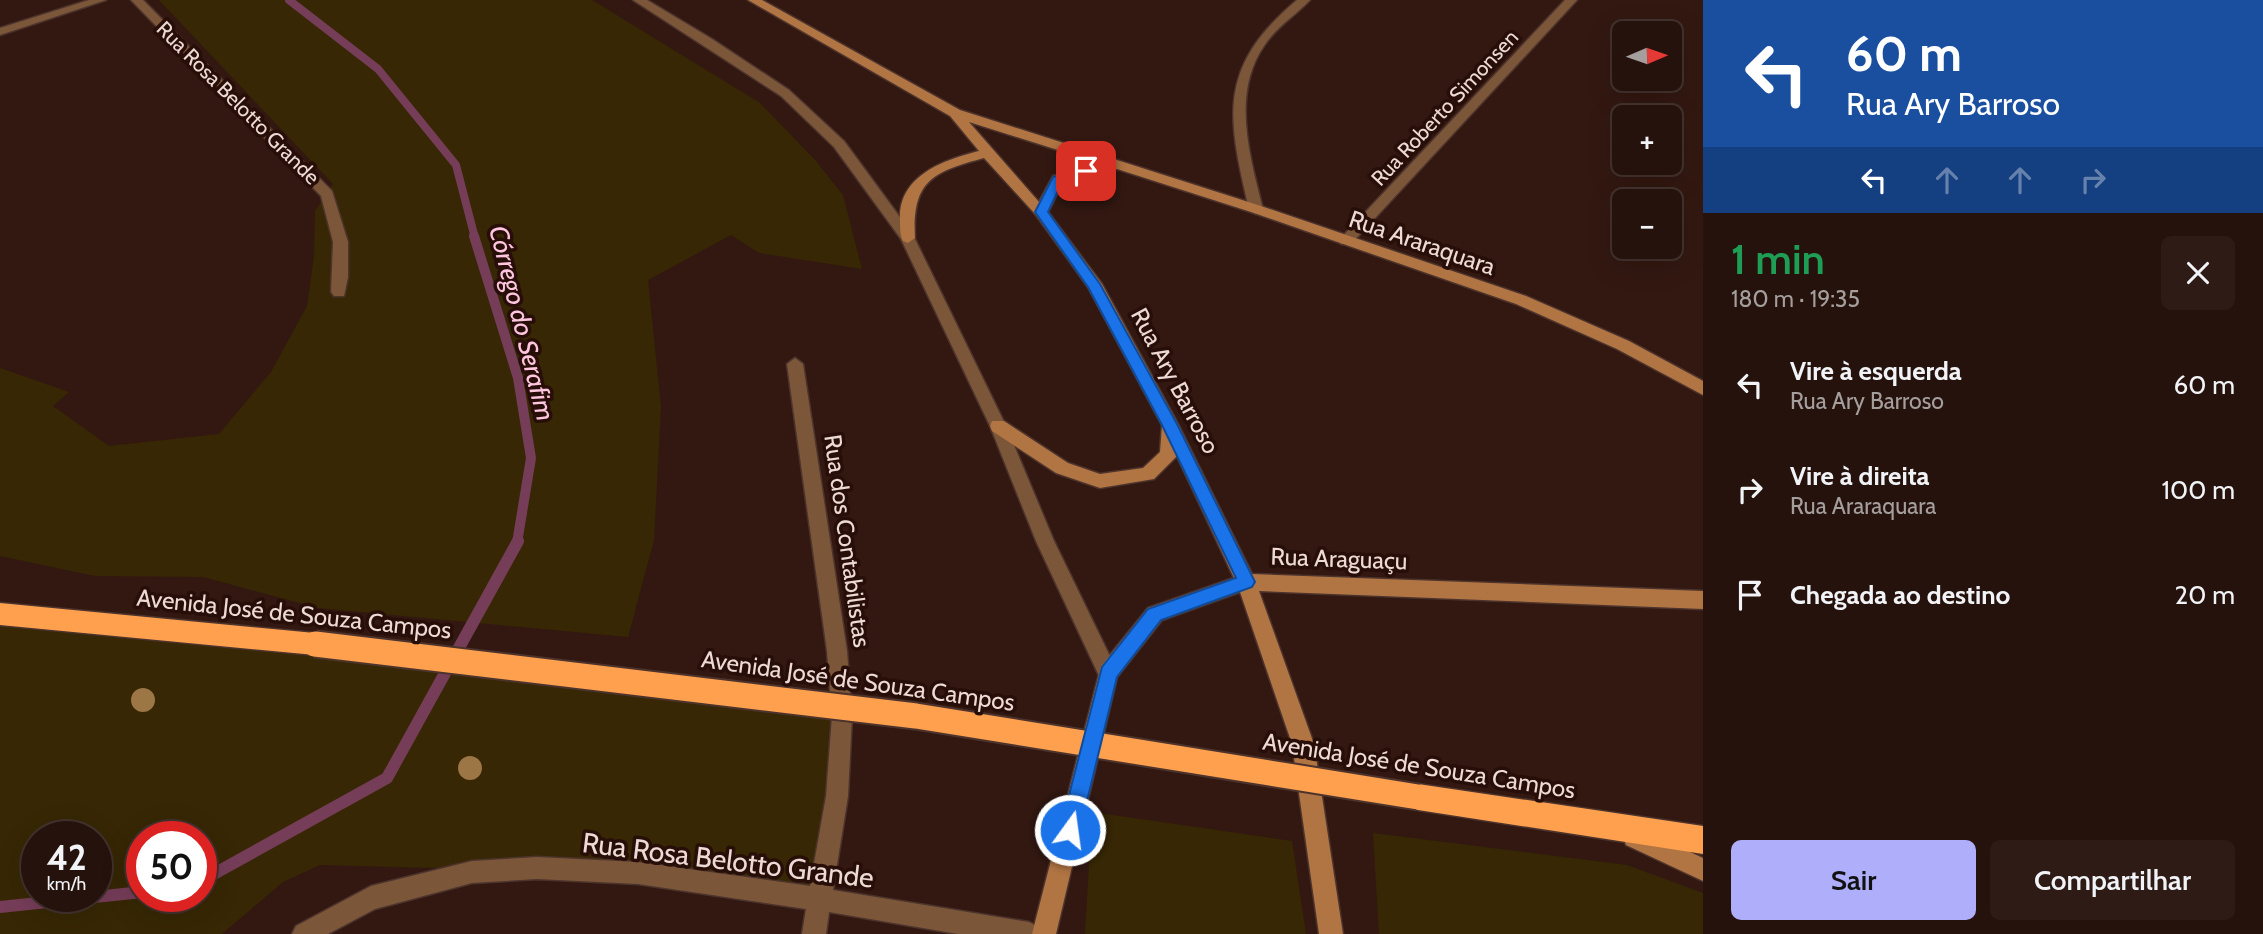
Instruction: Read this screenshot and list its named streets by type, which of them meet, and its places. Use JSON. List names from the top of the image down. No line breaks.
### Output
{"streets":{"highway":["Avenida José de Souza Campos"],"main road":["Rua Araraquara","Rua Ary Barroso","Rua Araguaçu"],"street":["Rua Rosa Belotto Grande","Rua Roberto Simonsen","Rua dos Contabilistas"]},"crossings":[["Rua Rosa Belotto Grande","Rua dos Contabilistas"],["Rua Roberto Simonsen","Rua Araraquara"],["Rua Araraquara","Rua Ary Barroso"],["Rua Ary Barroso","Rua Araguaçu"]],"water":["Córrego do Serafim"],"north":"right","page":{"turn":["60 m","Rua Ary Barroso"],"map_buttons":["+","−"],"heading":["1 min","180 m · 19:35"],"list":[{"name":"Vire à esquerda","note":"Rua Ary Barroso","value":"60 m"},{"name":"Vire à direita","note":"Rua Araraquara","value":"100 m"},{"name":"Chegada ao destino","value":"20 m"}],"speed":"42 km/h","limit":"50","buttons":["Sair","Compartilhar"]}}
